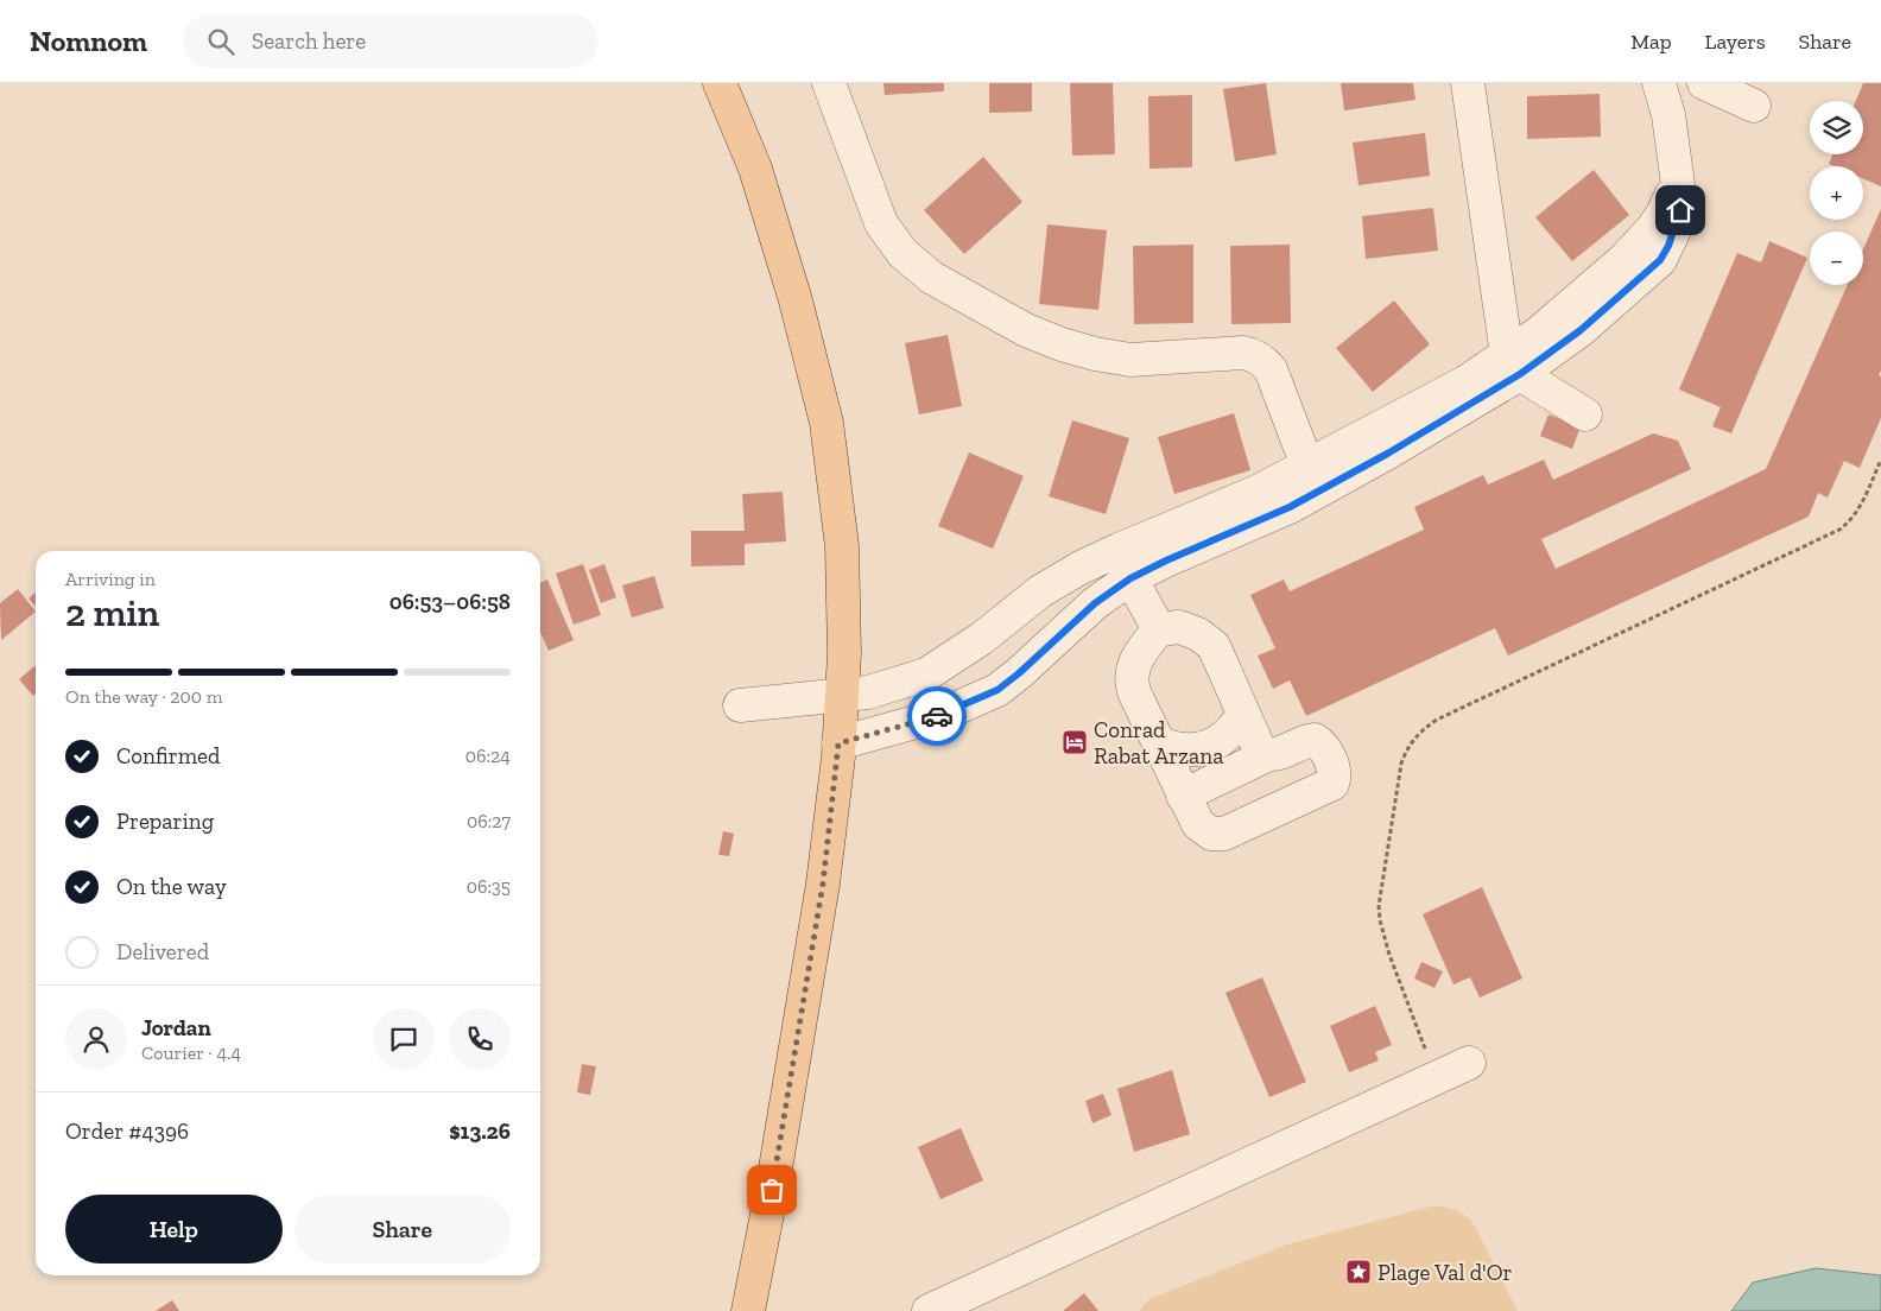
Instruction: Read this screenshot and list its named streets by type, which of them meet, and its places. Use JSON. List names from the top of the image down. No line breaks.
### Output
{"places":{"hotel":["Conrad Rabat Arzana"],"place":["Plage Val d'Or"]},"page":{"header":"Nomnom","search":"Search here","nav":["Map","Layers","Share"],"map_buttons":["+","−"],"heading":["2 min","Arriving in","06:53–06:58"],"panel":["Jordan","Courier · 4.4","Order #4396","$13.26"],"bar":"On the way · 200 m","list":[["Confirmed","06:24"],["Preparing","06:27"],["On the way","06:35"],"Delivered"],"buttons":["Help","Share"]}}
